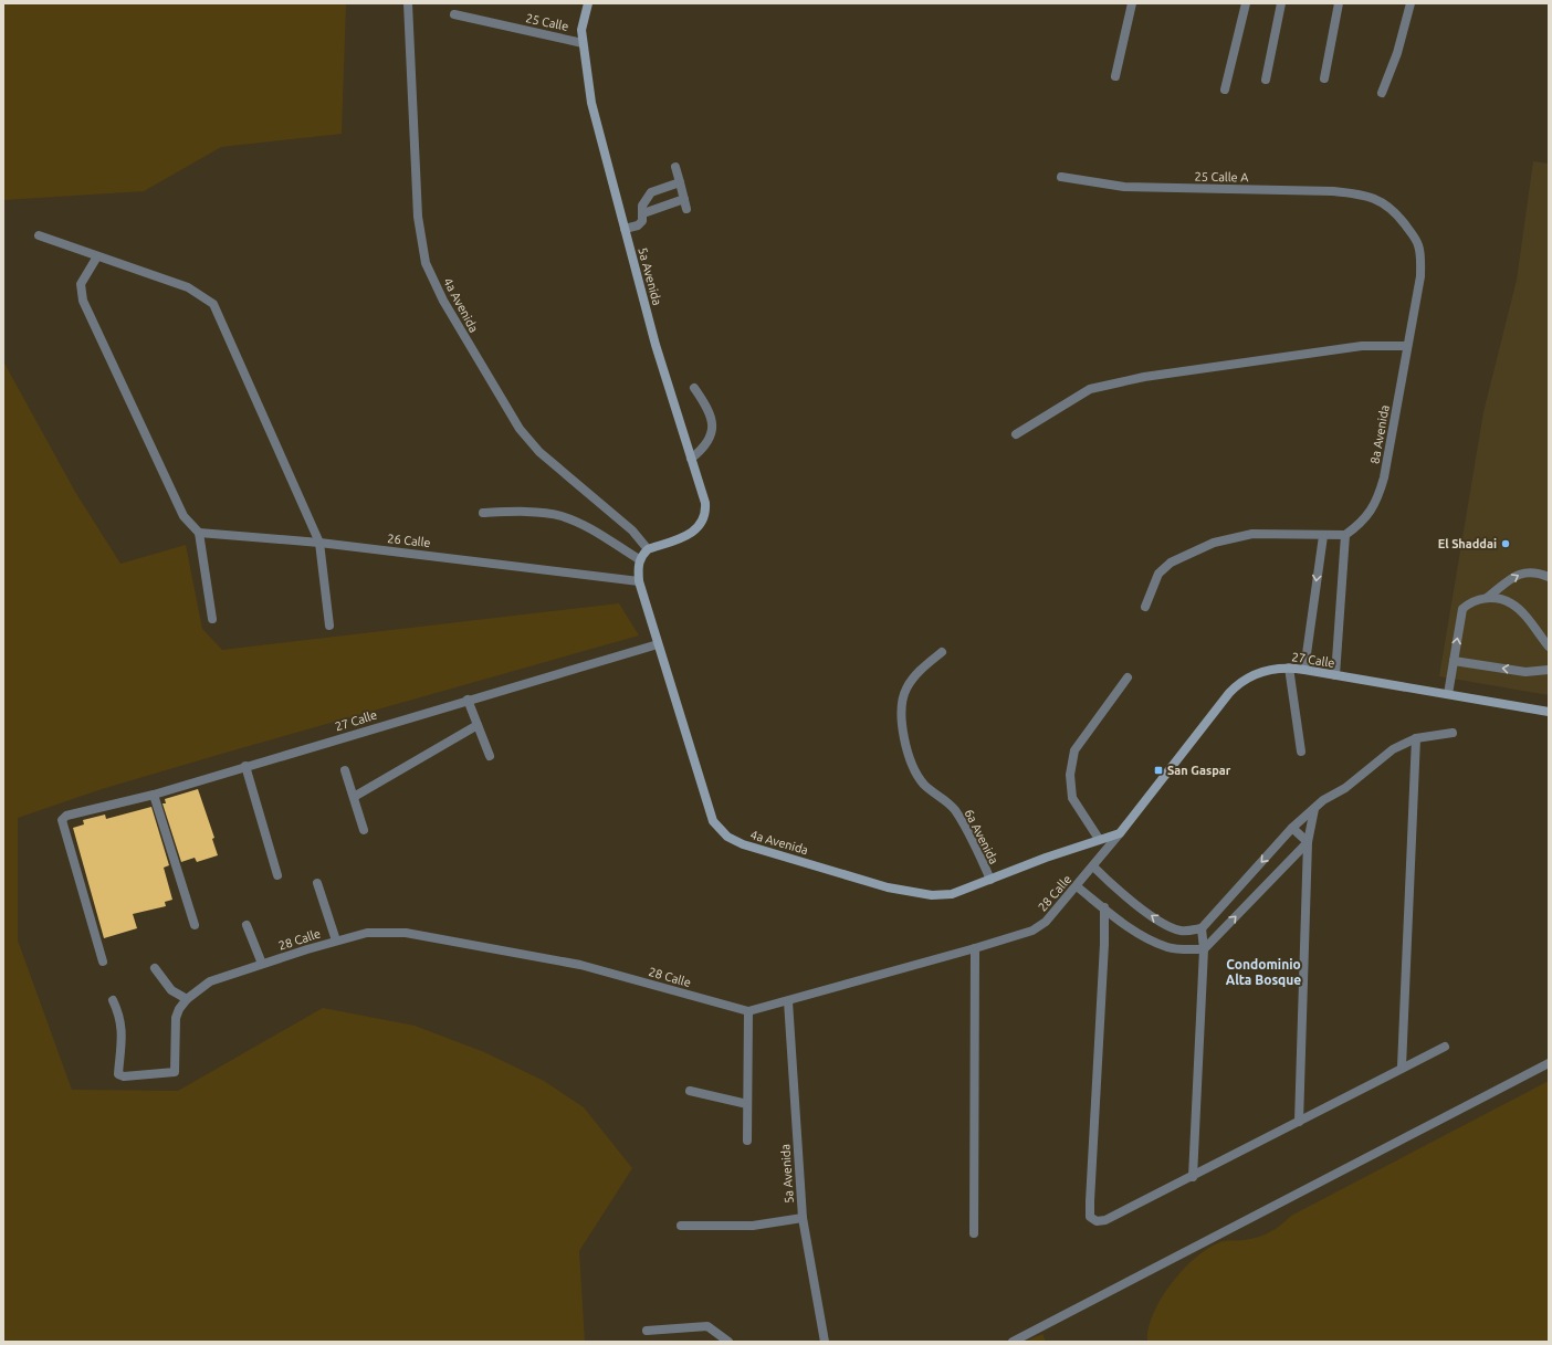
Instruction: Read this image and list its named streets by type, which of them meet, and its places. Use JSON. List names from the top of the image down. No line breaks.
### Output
{"streets":{"street":["25 Calle","25 Calle A","5a Avenida","4a Avenida","8a Avenida","26 Calle","27 Calle","6a Avenida","28 Calle"]},"crossings":[["25 Calle","5a Avenida"],["25 Calle A","8a Avenida"],["5a Avenida","4a Avenida"],["5a Avenida","28 Calle"],["4a Avenida","26 Calle"],["4a Avenida","27 Calle"],["4a Avenida","6a Avenida"],["4a Avenida","28 Calle"],["27 Calle","28 Calle"]],"districts":["Condominio Alta Bosque"],"places":{"other":["El Shaddai"],"transit":["San Gaspar"]}}
